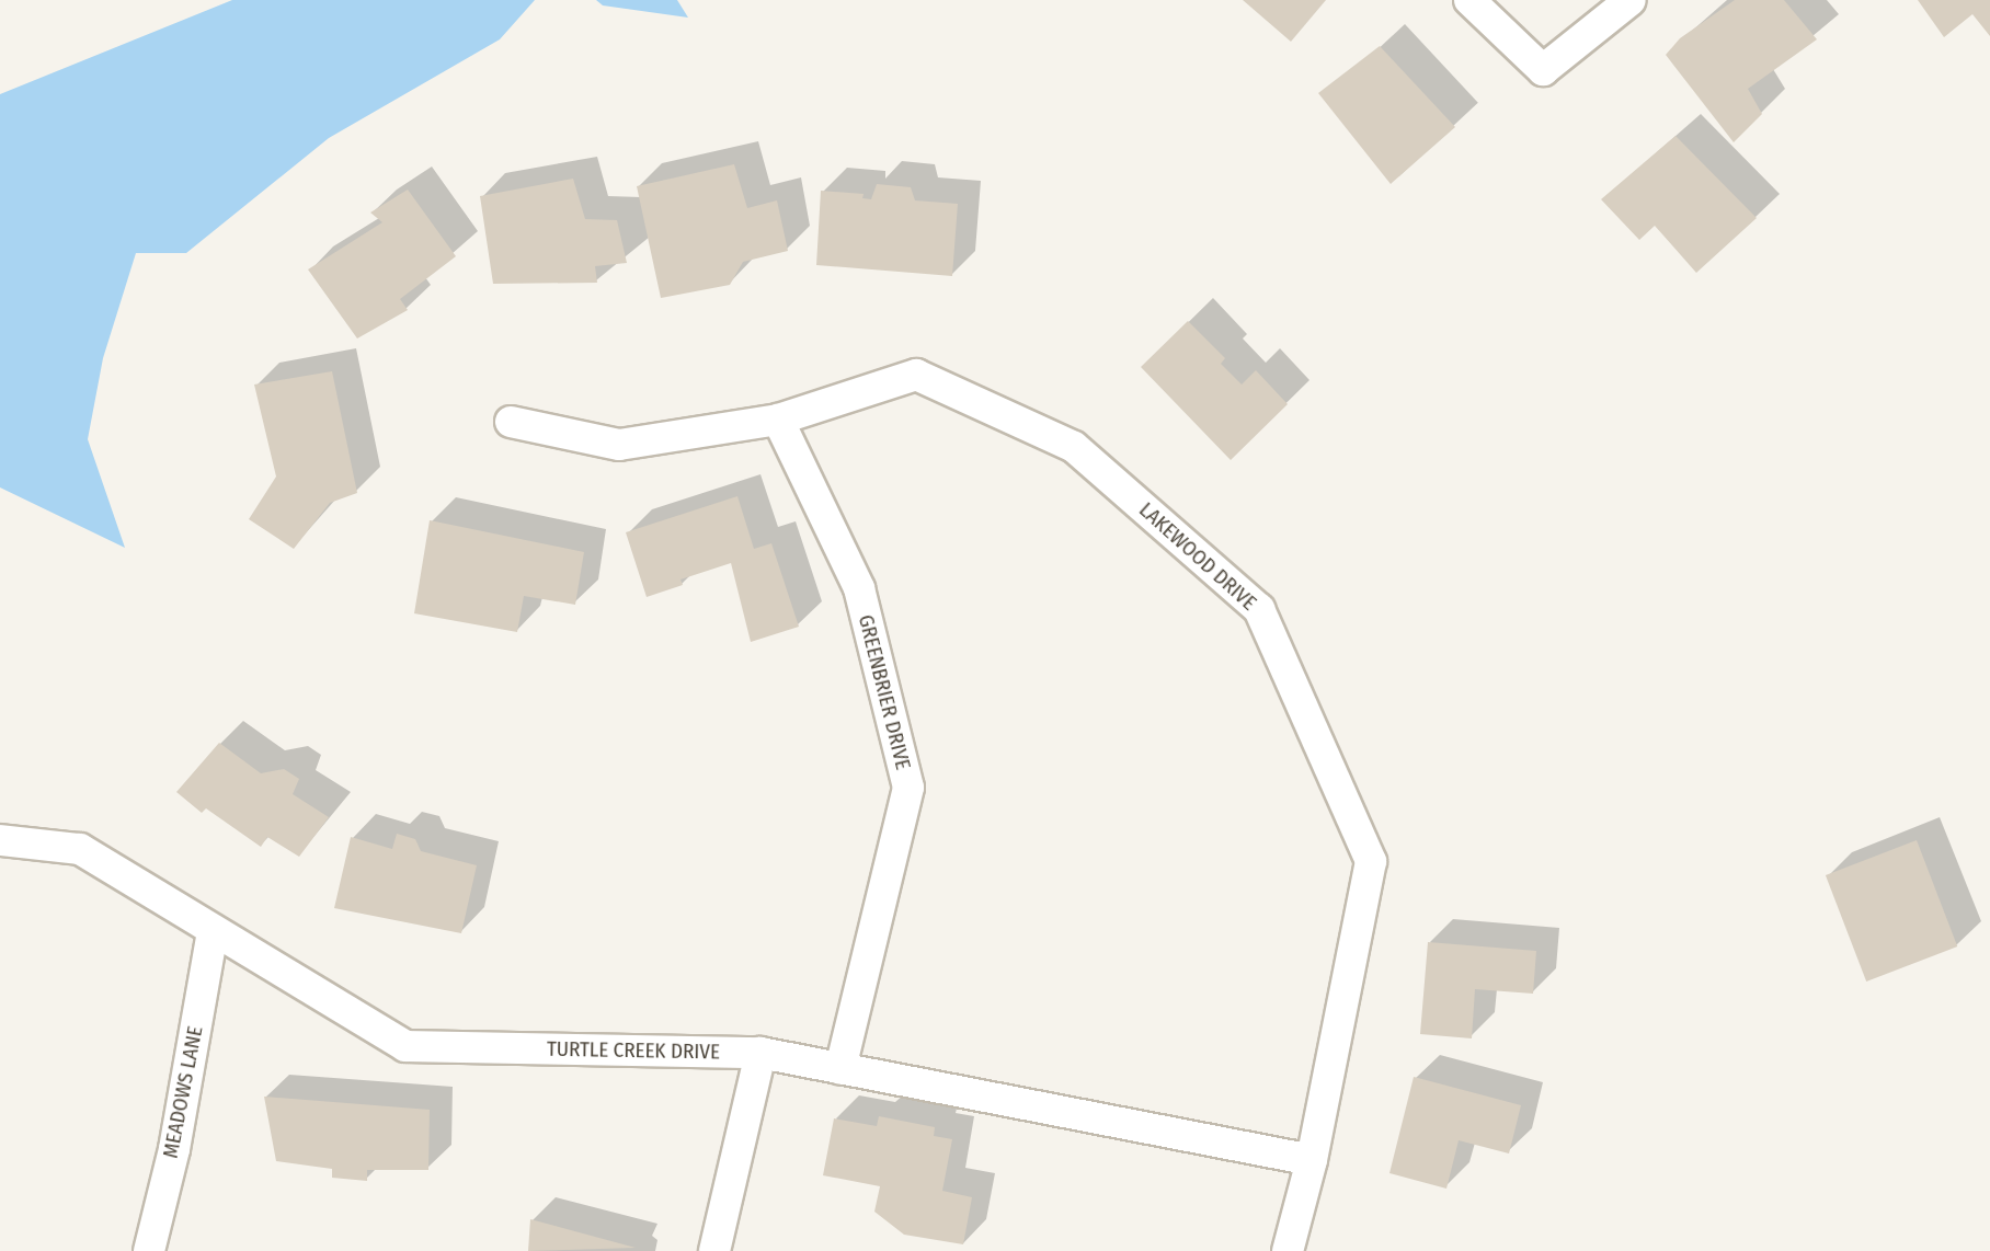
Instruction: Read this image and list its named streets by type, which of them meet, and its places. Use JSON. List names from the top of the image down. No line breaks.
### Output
{"streets":{"street":["LAKEWOOD DRIVE","GREENBRIER DRIVE","TURTLE CREEK DRIVE","MEADOWS LANE"]},"crossings":[["LAKEWOOD DRIVE","GREENBRIER DRIVE"],["LAKEWOOD DRIVE","TURTLE CREEK DRIVE"],["GREENBRIER DRIVE","TURTLE CREEK DRIVE"],["TURTLE CREEK DRIVE","MEADOWS LANE"]]}
